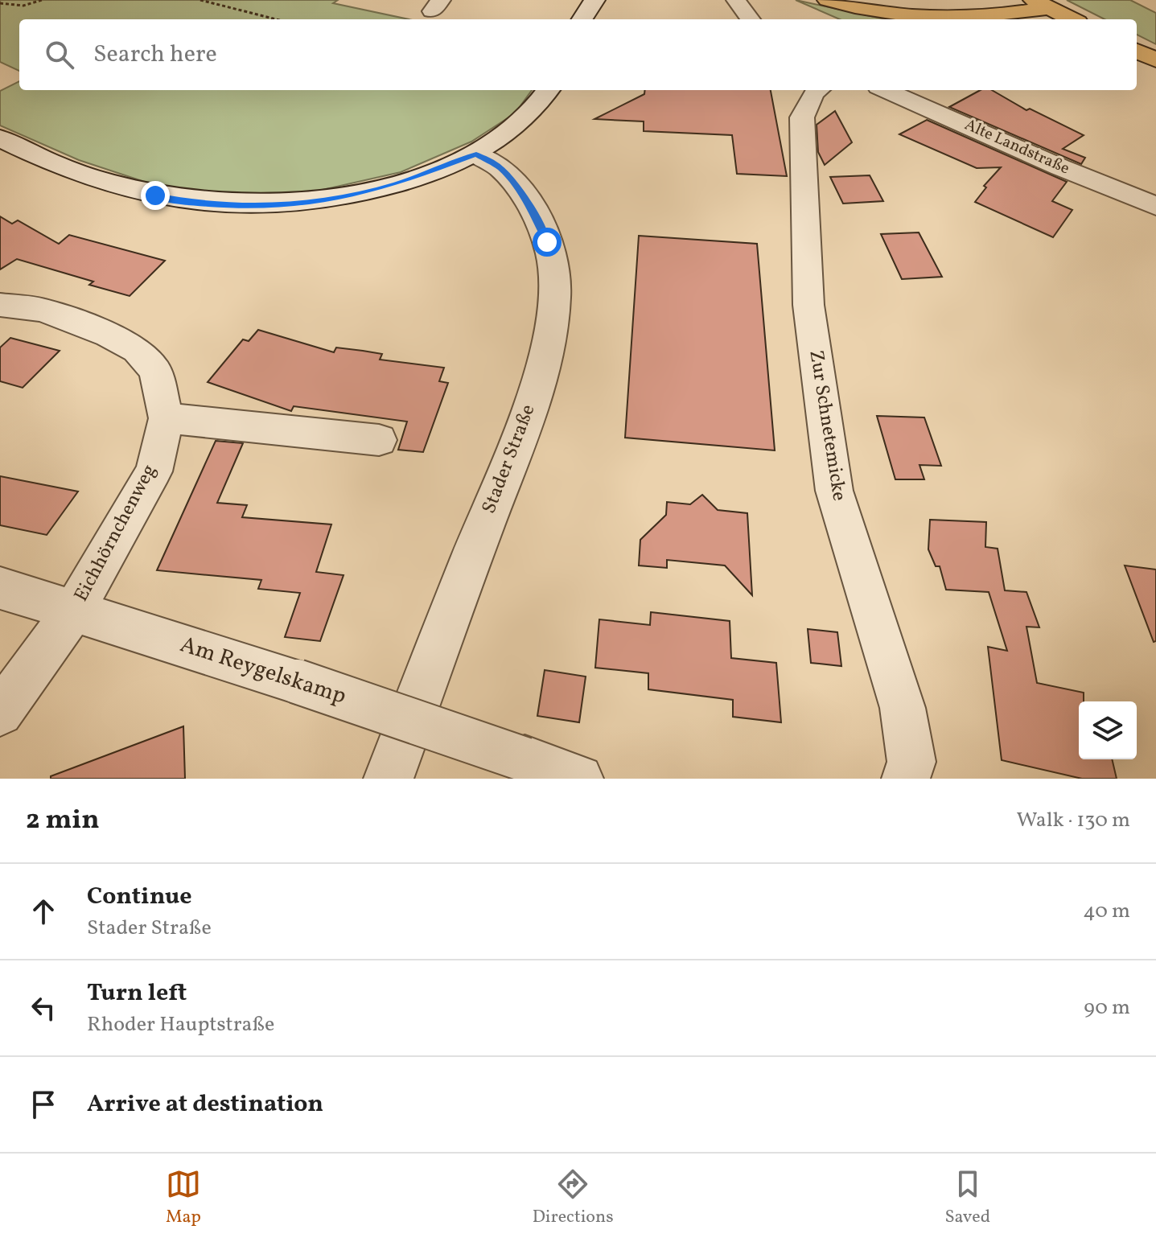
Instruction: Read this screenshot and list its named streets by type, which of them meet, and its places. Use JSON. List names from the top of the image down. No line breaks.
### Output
{"streets":{"main road":["Stader Straße"],"street":["Alte Landstraße","Zur Schnetemicke","Eichhörnchenweg","Am Reygelskamp"]},"crossings":[["Eichhörnchenweg","Am Reygelskamp"]],"page":{"search":"Search here","heading":["2 min","Walk · 130 m"],"list":[["Continue","Stader Straße","40 m"],["Turn left","Rhoder Hauptstraße","90 m"],"Arrive at destination"],"nav":["Map","Directions","Saved"]}}
